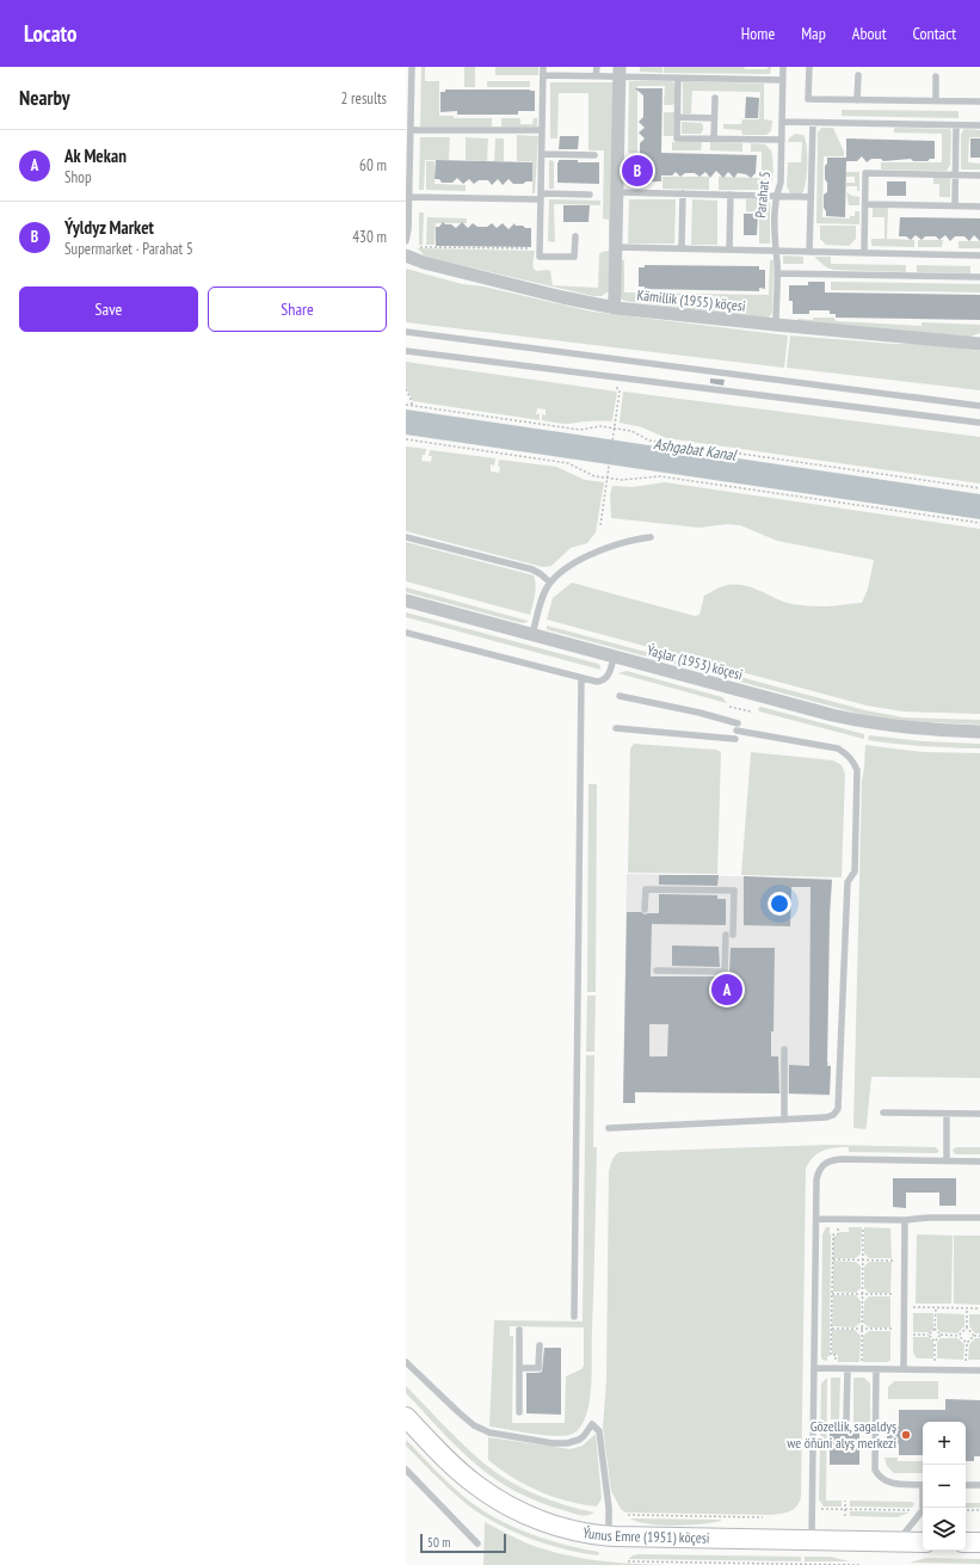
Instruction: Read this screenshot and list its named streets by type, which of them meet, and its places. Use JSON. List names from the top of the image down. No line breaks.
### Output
{"streets":{"street":["Kämillik (1955) köçesi","Ýaşlar (1953) köçesi","Ýunus Emre (1951) köçesi"],"lane":["Parahat 5"]},"crossings":[["Parahat 5","Kämillik (1955) köçesi"]],"water":["Ashgabat Kanal"],"places":["Gözellik, sagaldyş we öňüni alyş merkezi"],"scale_bar":"50 m","page":{"header":"Locato","nav":["Home","Map","About","Contact"],"heading":["Nearby","2 results"],"list":[{"mark":"A","name":"Ak Mekan","note":"Shop","value":"60 m"},{"mark":"B","name":"Ýyldyz Market","note":"Supermarket · Parahat 5","value":"430 m"}],"pins":["B","A"],"buttons":["Save","Share"],"map_buttons":["+","−"],"scale":"50 m"}}
